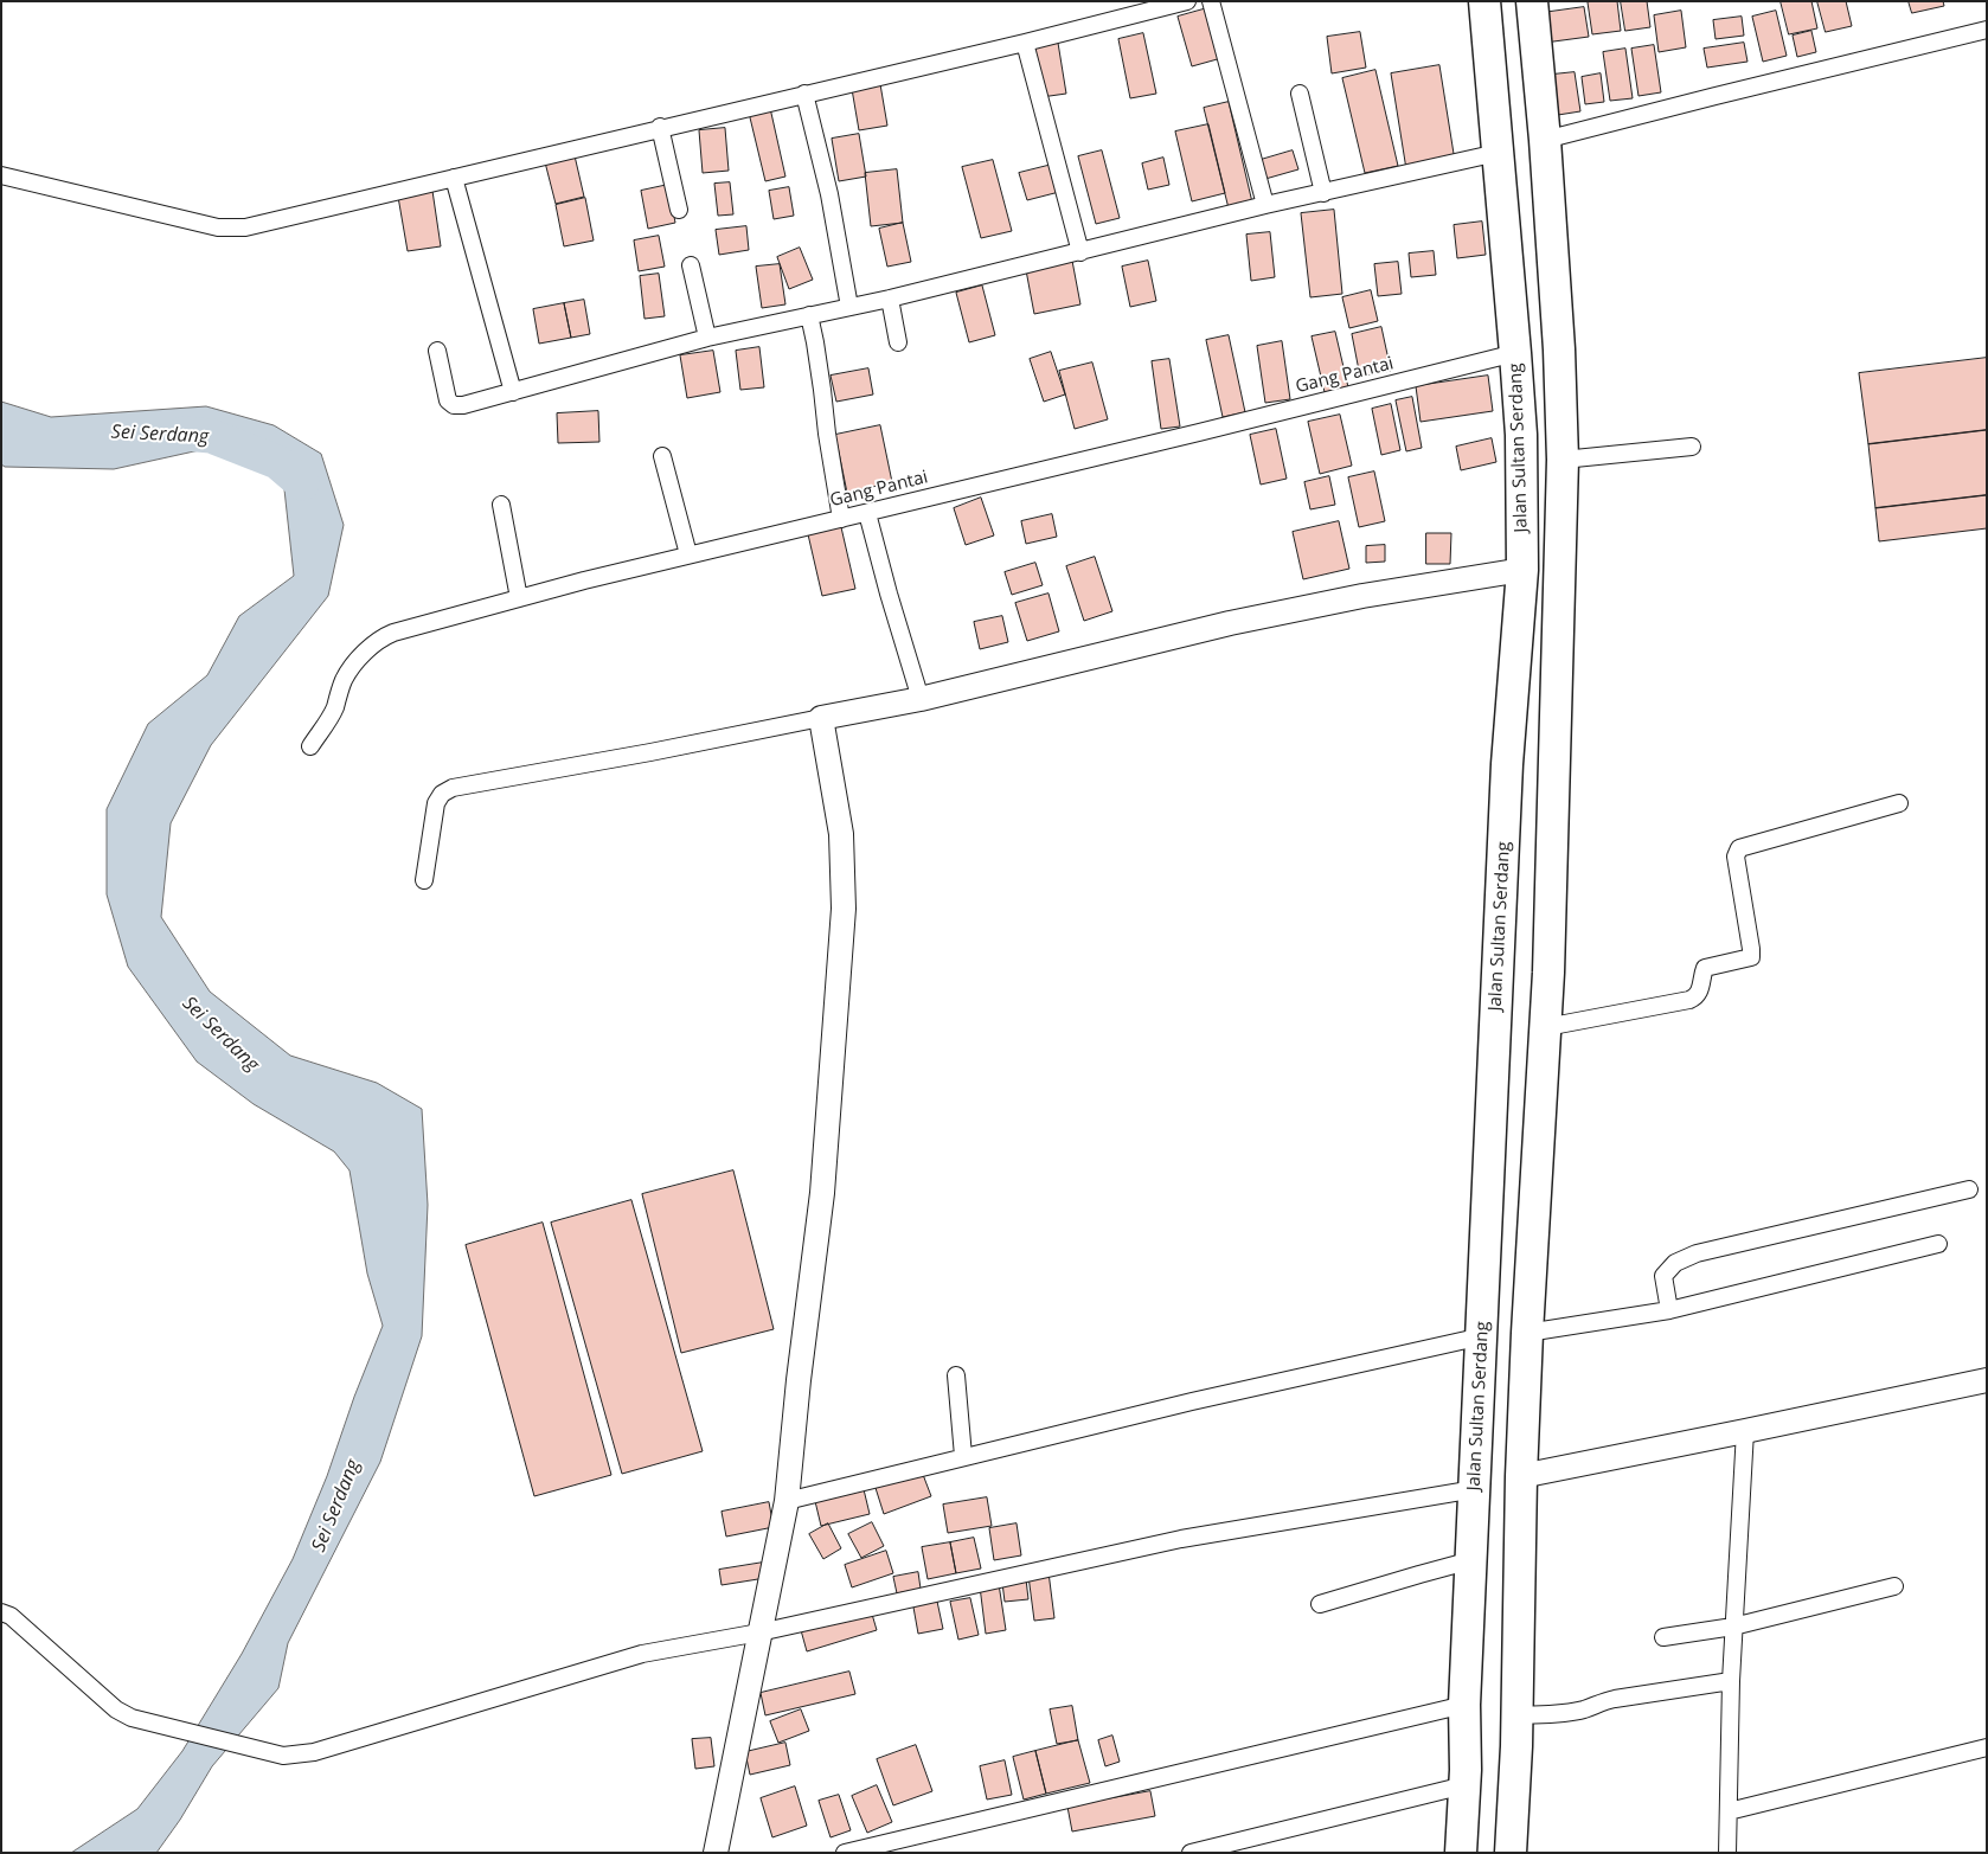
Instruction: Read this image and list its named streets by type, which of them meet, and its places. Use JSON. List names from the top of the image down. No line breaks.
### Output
{"streets":{"highway":["Jalan Sultan Serdang"],"street":["Gang Pantai"]},"crossings":[["Gang Pantai","Jalan Sultan Serdang"]],"water":["Sei Serdang"]}
